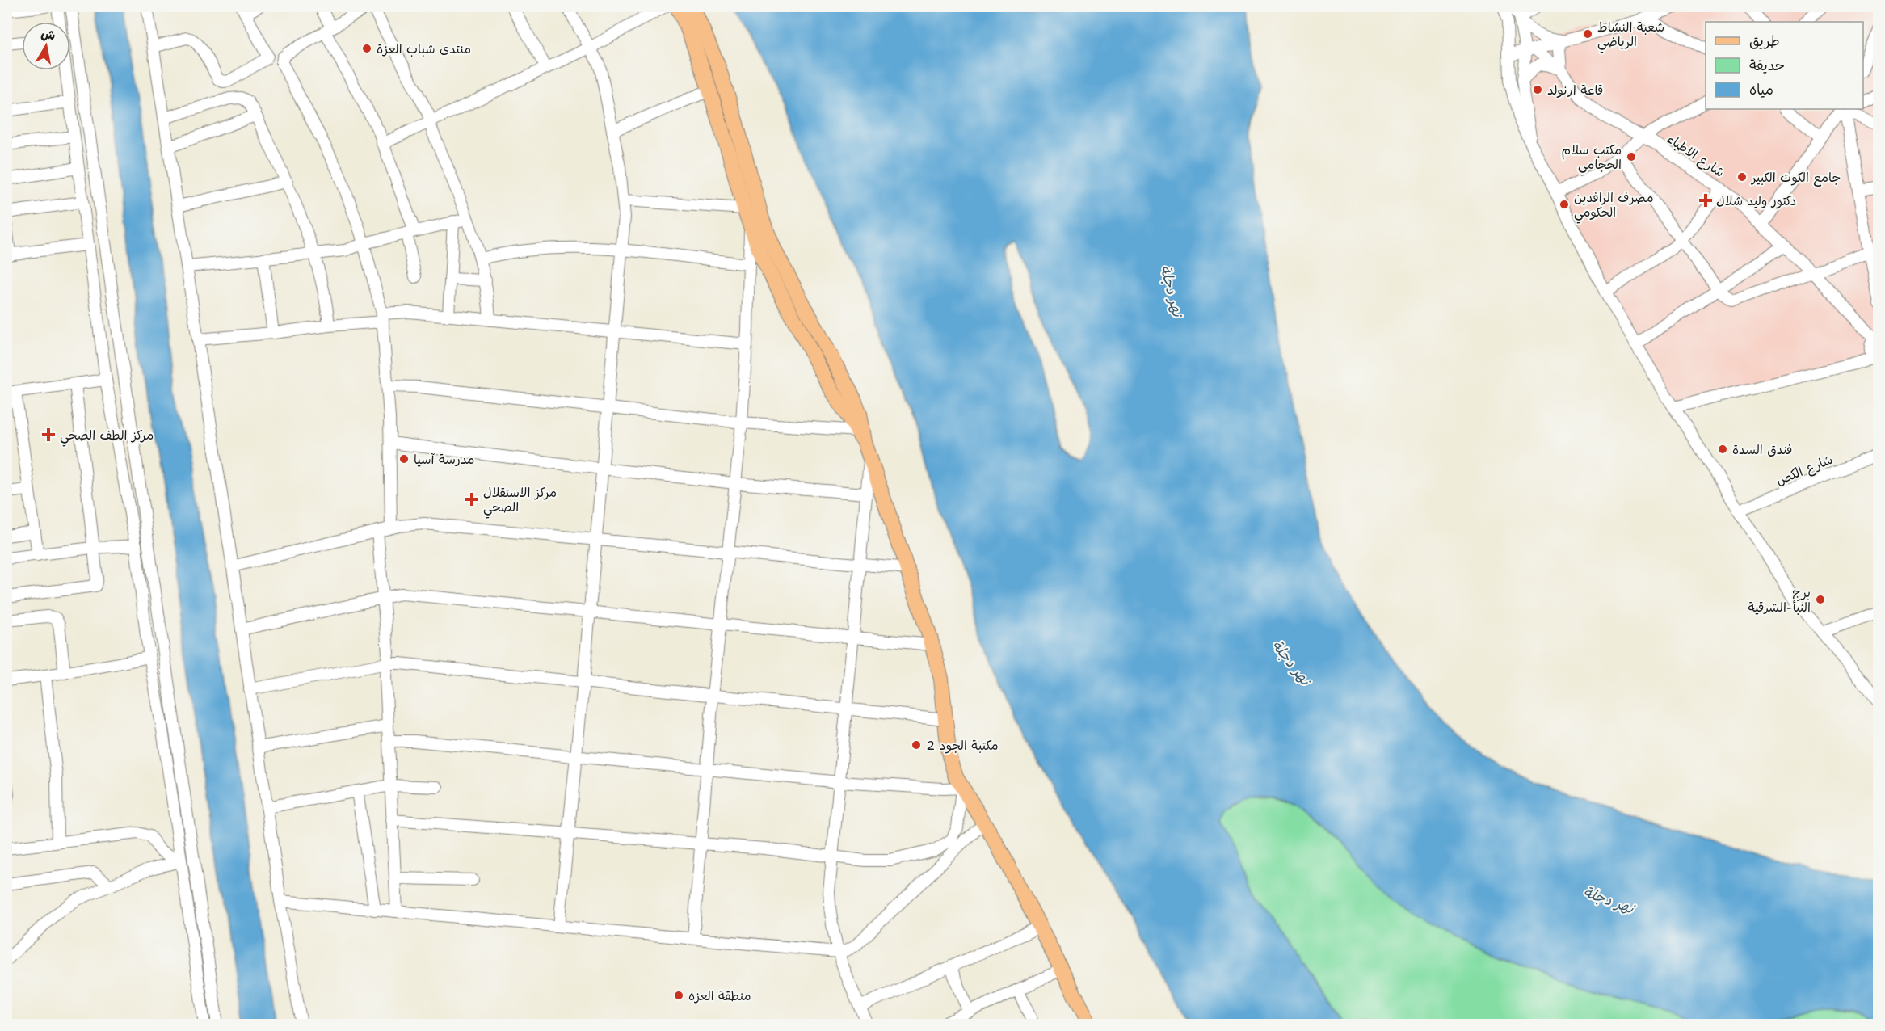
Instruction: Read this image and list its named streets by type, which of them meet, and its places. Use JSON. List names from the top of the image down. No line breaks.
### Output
{"streets":{"street":["شارع الاطباء","شارع الكص"]},"water":["نهر دجلة"],"places":{"other":["شعبة النشاط الرياضي","منتدى شباب العزة","قاعة ارنولد","مكتب سلام الحجامي","جامع الكوت الكبير","مصرف الرافدين الحكومي","فندق السدة","مدرسة آسيا","برج النبأ-الشرقية","مكتبة الجود 2","منطقة العزه"],"health":["دكتور وليد شلال","مركز الطف الصحي","مركز الاستقلال الصحي"]},"legend":["طريق","حديقة","مياه"],"north":"top"}
